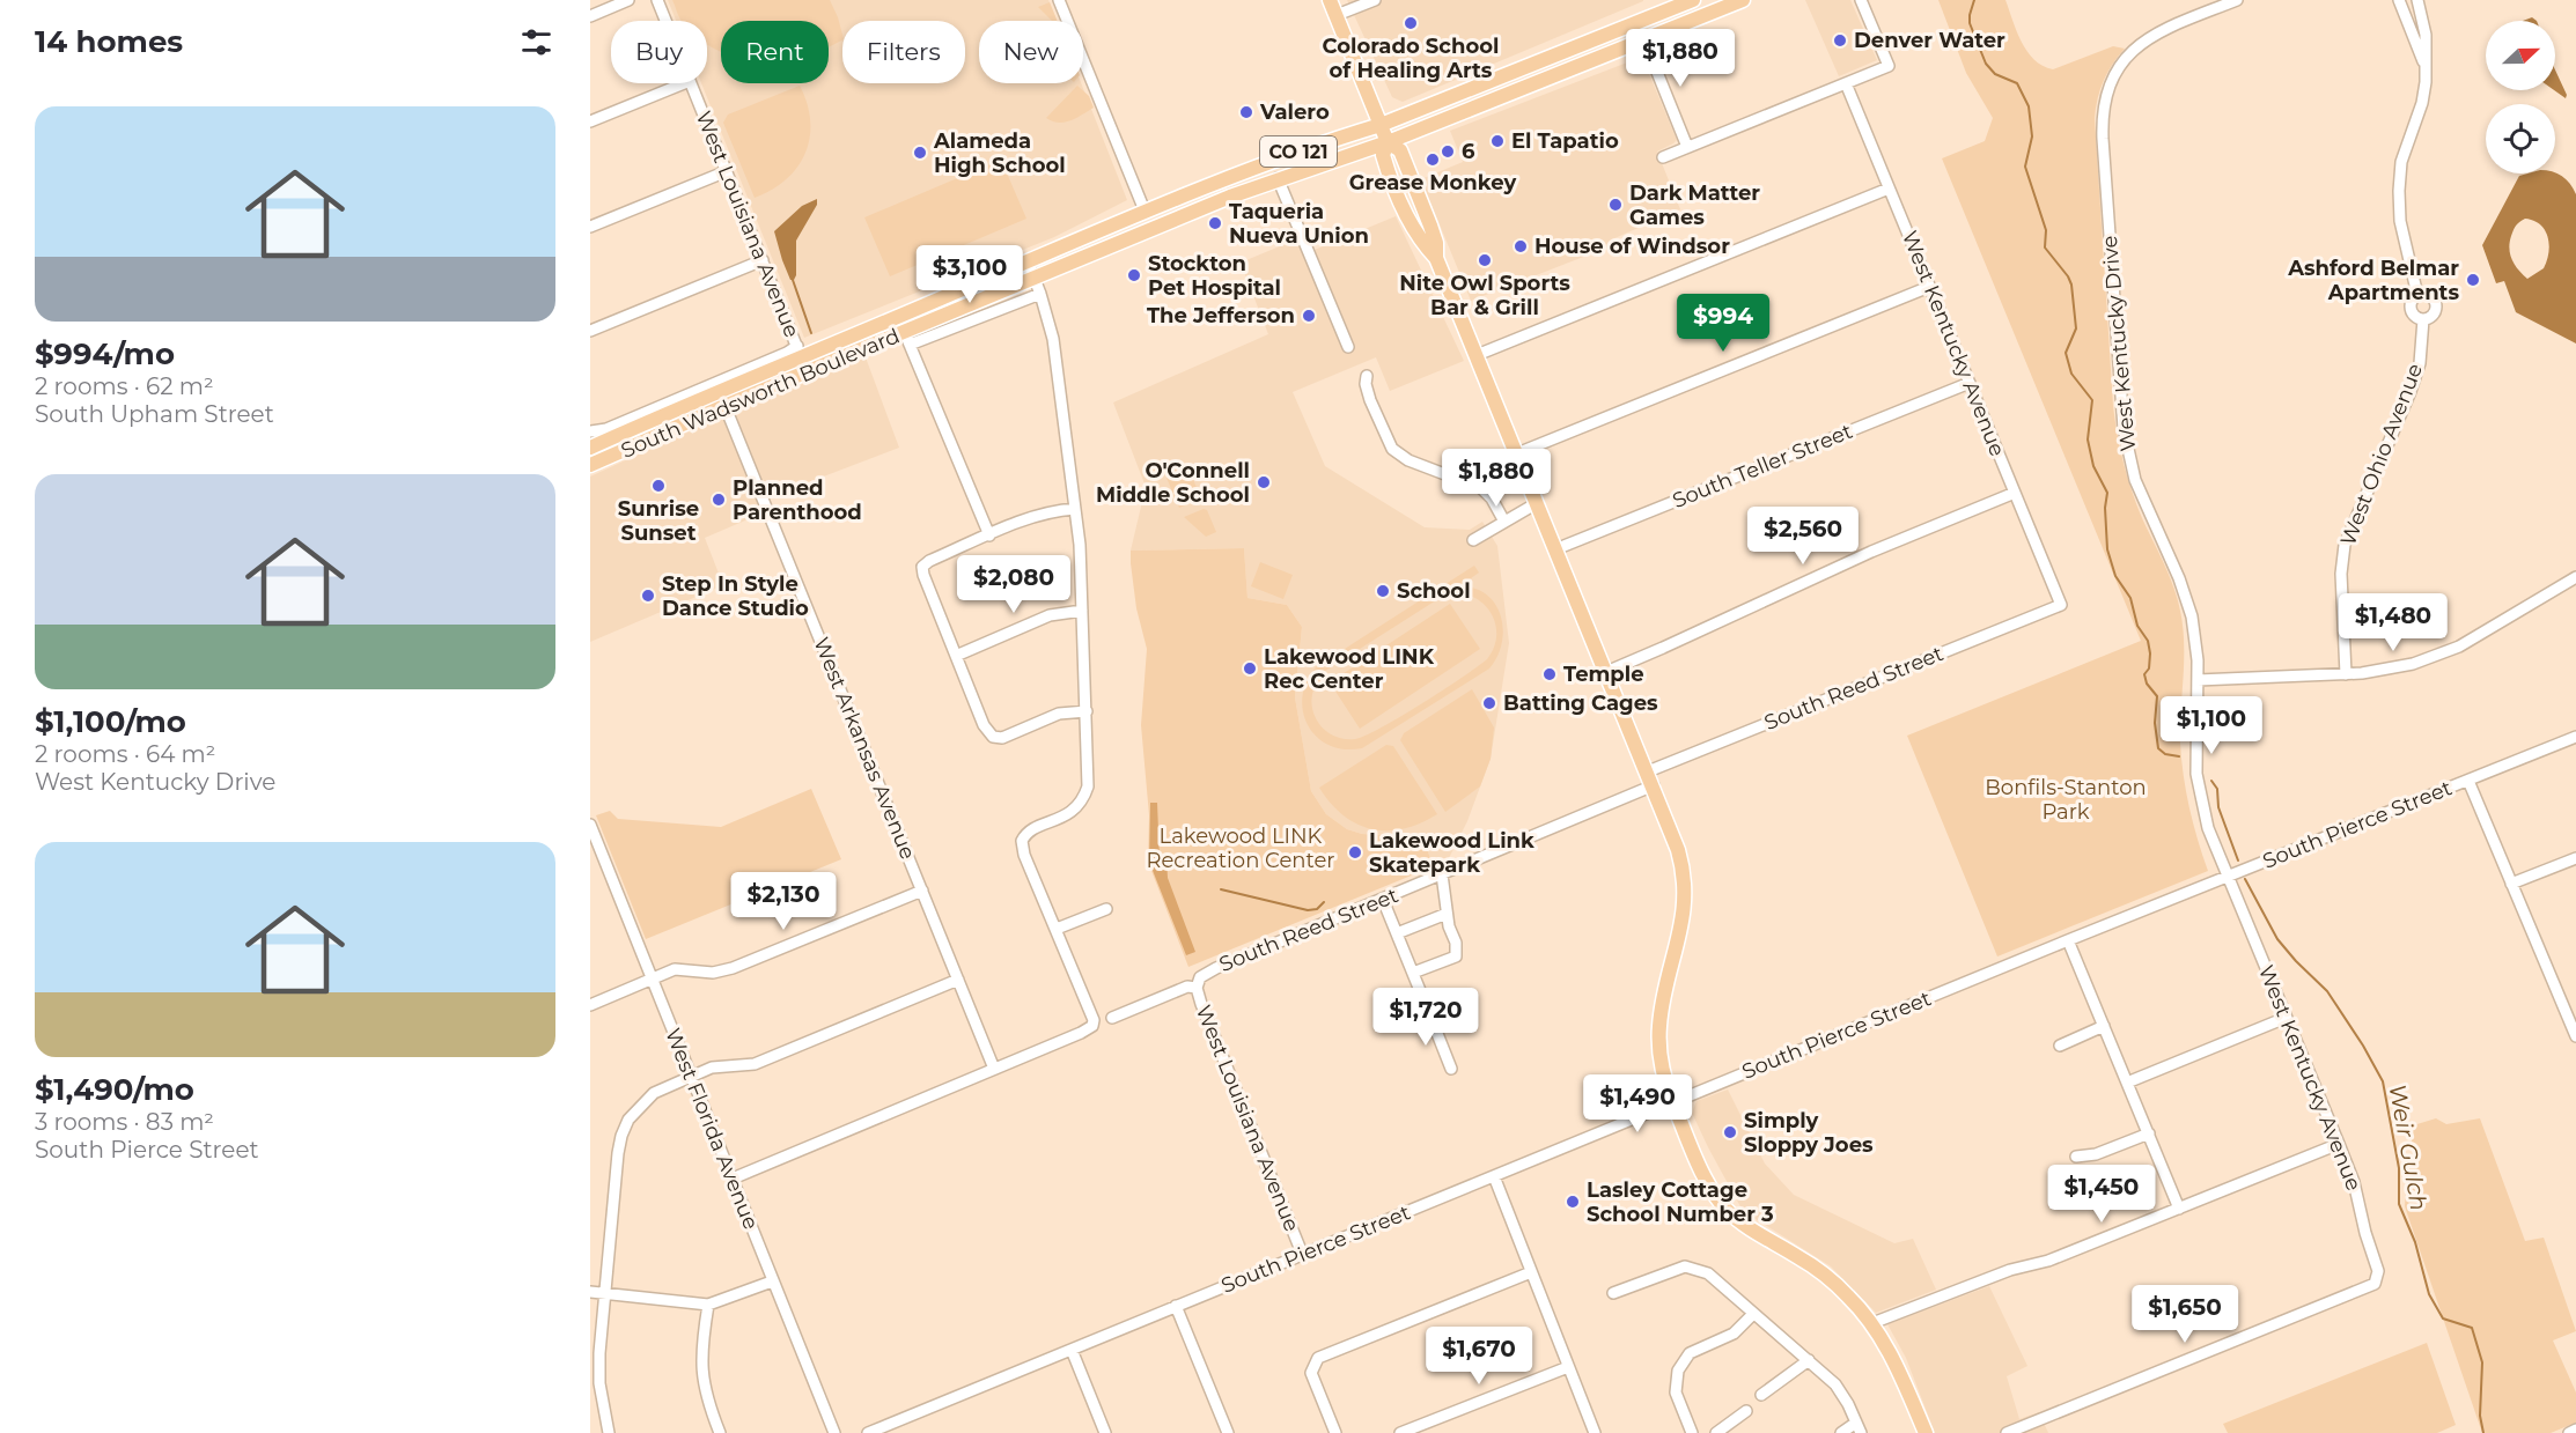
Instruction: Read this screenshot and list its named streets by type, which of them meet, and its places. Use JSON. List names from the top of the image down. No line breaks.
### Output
{"streets":{"main road":["CO 121","South Wadsworth Boulevard"],"street":["West Louisiana Avenue","West Kentucky Avenue","West Kentucky Drive","West Ohio Avenue","South Teller Street","South Reed Street","West Arkansas Avenue","South Pierce Street","West Florida Avenue"]},"crossings":[["West Louisiana Avenue","South Wadsworth Boulevard"],["West Louisiana Avenue","South Reed Street"],["West Louisiana Avenue","South Pierce Street"],["West Kentucky Avenue","West Kentucky Drive"],["West Kentucky Avenue","South Teller Street"],["West Kentucky Avenue","South Reed Street"],["West Kentucky Avenue","South Pierce Street"],["West Kentucky Drive","South Pierce Street"],["South Wadsworth Boulevard","West Arkansas Avenue"]],"water":["Weir Gulch"],"parks":["Bonfils-Stanton Park","Lakewood LINK Recreation Center"],"places":["Colorado School of Healing Arts","Denver Water","Valero","El Tapatio","6","Alameda High School","Grease Monkey","Dark Matter Games","Taqueria Nueva Union","House of Windsor","Nite Owl Sports Bar & Grill","Stockton Pet Hospital","Ashford Belmar Apartments","The Jefferson","O'Connell Middle School","Sunrise Sunset","Planned Parenthood","School","Step In Style Dance Studio","Lakewood LINK Rec Center","Temple","Batting Cages","Lakewood Link Skatepark","Simply Sloppy Joes","Lasley Cottage School Number 3"],"north":"right","page":{"heading":"14 homes","chip":["Buy","Rent","Filters","New"],"price":["$1,880","$3,100","$994","$1,880","$2,560","$2,080","$1,480","$1,100","$2,130","$1,720","$1,490","$1,450","$1,650","$1,670"],"list":[{"name":"$994/mo","note":"2 rooms · 62 m² · South Upham Street"},{"name":"$1,100/mo","note":"2 rooms · 64 m² · West Kentucky Drive"},{"name":"$1,490/mo","note":"3 rooms · 83 m² · South Pierce Street"}]}}
